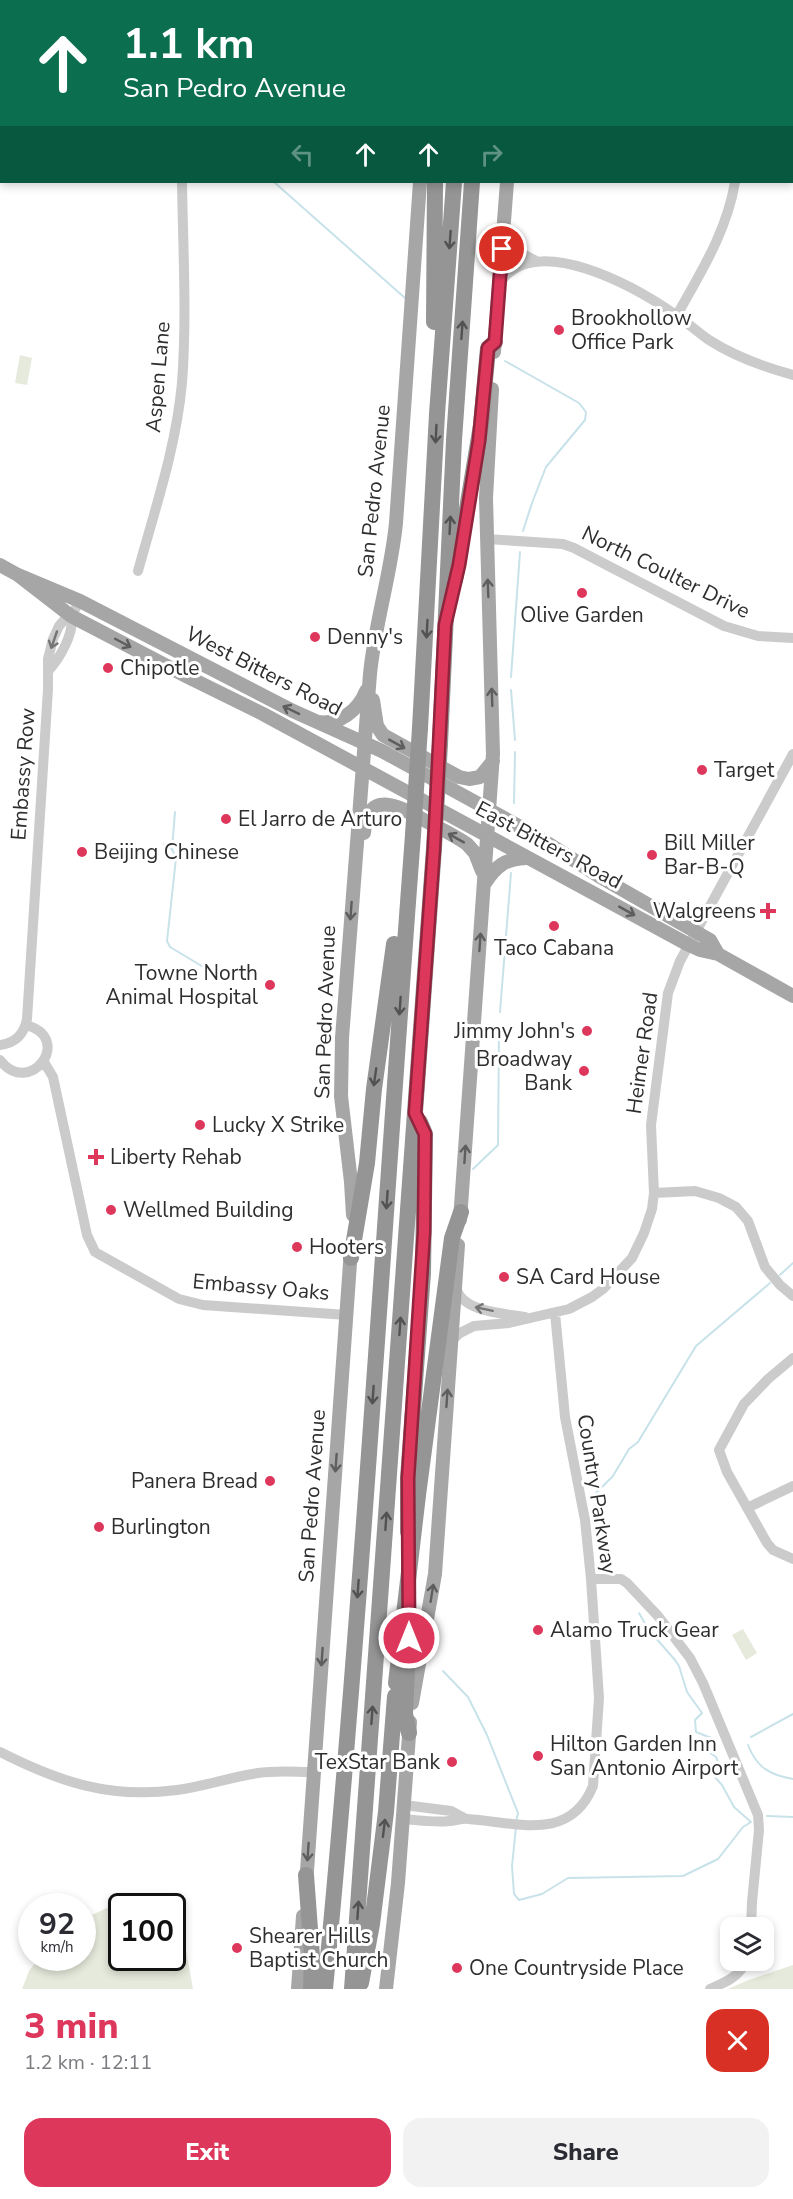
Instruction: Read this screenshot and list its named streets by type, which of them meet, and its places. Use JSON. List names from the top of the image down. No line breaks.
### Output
{"streets":{"main road":["San Pedro Avenue","West Bitters Road","East Bitters Road"],"street":["Aspen Lane","North Coulter Drive","Embassy Row","Heimer Road","Embassy Oaks","Country Parkway"]},"crossings":[["San Pedro Avenue","West Bitters Road"],["San Pedro Avenue","East Bitters Road"],["San Pedro Avenue","Embassy Oaks"],["West Bitters Road","Embassy Row"],["West Bitters Road","East Bitters Road"],["Embassy Row","Embassy Oaks"],["East Bitters Road","Heimer Road"],["Heimer Road","Country Parkway"]],"places":{"other":["Brookhollow Office Park","Olive Garden","Denny's","Chipotle","Target","El Jarro de Arturo","Beijing Chinese","Bill Miller Bar-B-Q","Taco Cabana","Towne North Animal Hospital","Jimmy John's","Broadway Bank","Lucky X Strike","Wellmed Building","Hooters","SA Card House","Panera Bread","Burlington","Alamo Truck Gear","Hilton Garden Inn San Antonio Airport","TexStar Bank","Shearer Hills Baptist Church","One Countryside Place"],"health":["Walgreens","Liberty Rehab"]},"page":{"turn":["1.1 km","San Pedro Avenue"],"speed":"92 km/h","limit":"100","heading":["3 min","1.2 km · 12:11"],"buttons":["Exit","Share"]}}
